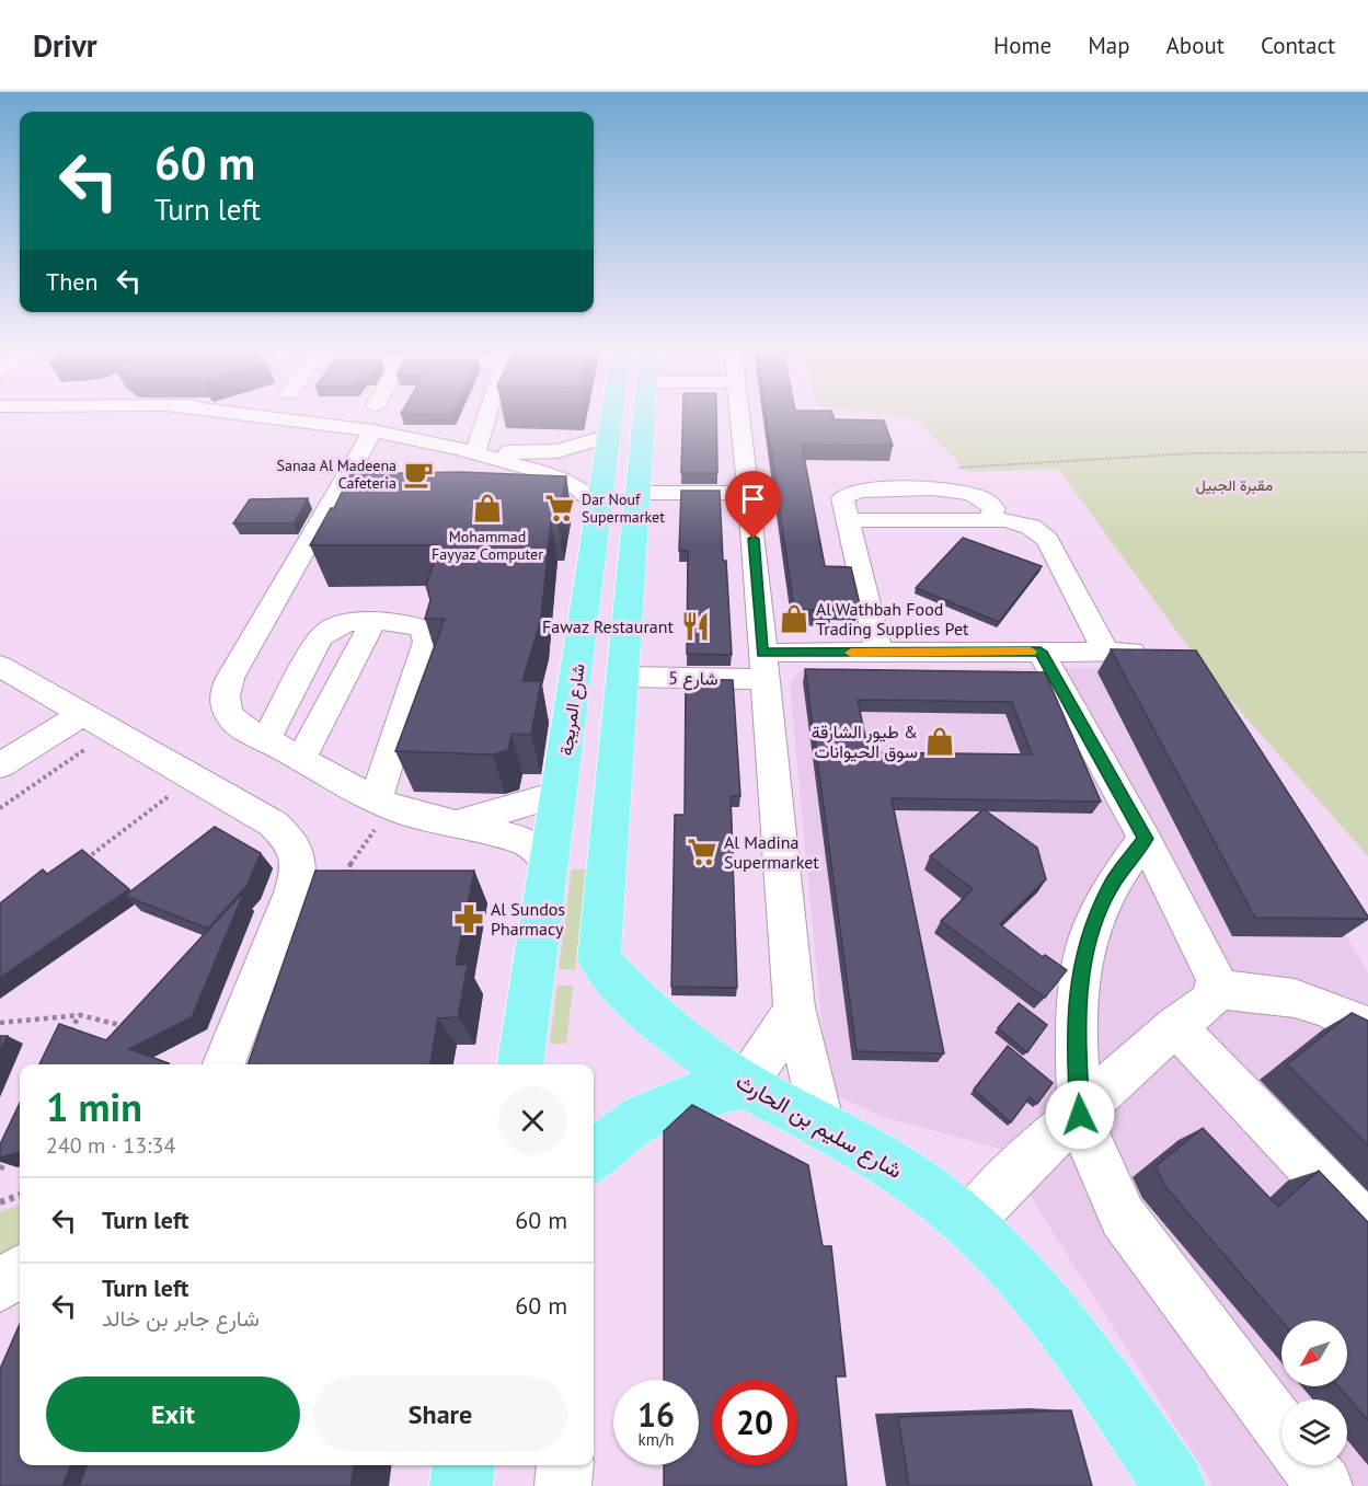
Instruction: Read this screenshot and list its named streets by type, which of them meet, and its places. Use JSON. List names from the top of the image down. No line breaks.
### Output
{"streets":{"main road":["شارع المريجة","شارع سليم بن الحارث"],"street":["شارع 5"]},"parks":["مقبرة الجبيل"],"places":{"cafe":["Sanaa Al Madeena Cafeteria"],"shop":["Mohammad Fayyaz Computer","Al Wathbah Food Trading Supplies Pet","طيور الشارقة & سوق الحيوانات"],"supermarket":["Dar Nouf Supermarket","Al Madina Supermarket"],"restaurant":["Fawaz Restaurant"],"pharmacy":["Al Sundos Pharmacy"]},"north":"bottom left","page":{"header":"Drivr","nav":["Home","Map","About","Contact"],"turn":["60 m","Turn left"],"then":"Then","heading":["1 min","240 m · 13:34"],"list":[{"name":"Turn left","value":"60 m"},{"name":"Turn left","note":"شارع جابر بن خالد","value":"60 m"}],"buttons":["Exit","Share"],"speed":"16 km/h","limit":"20"}}
